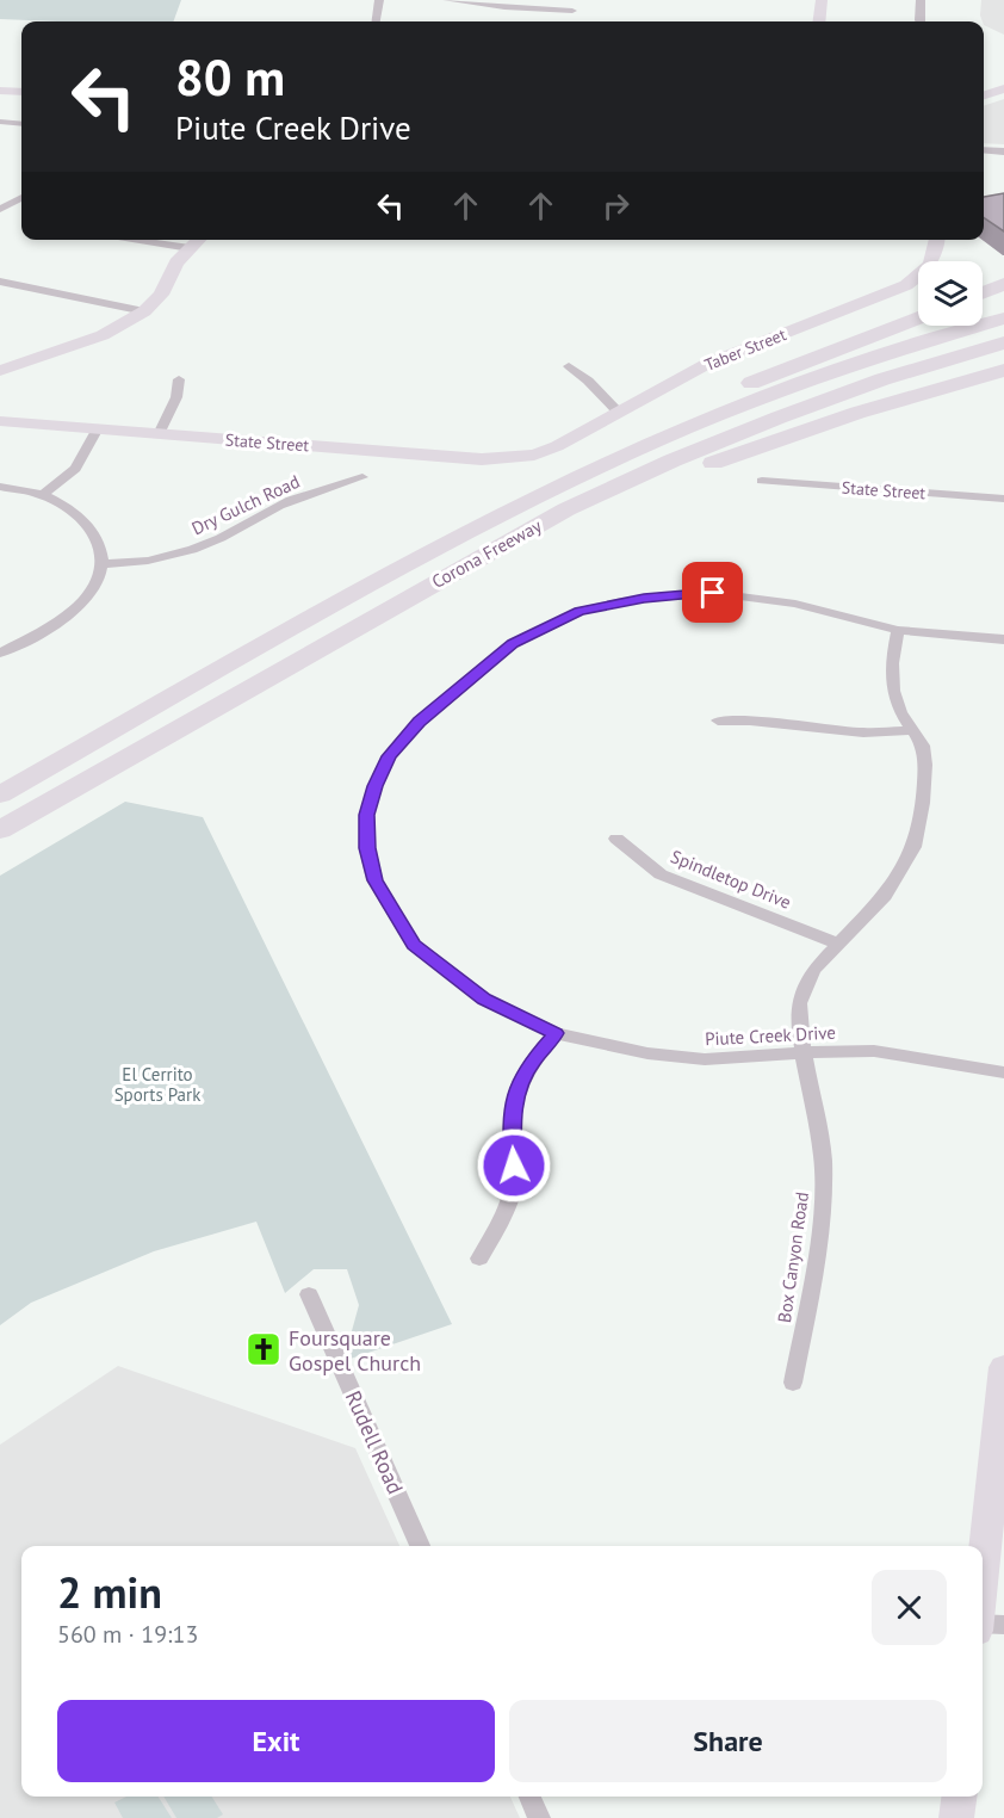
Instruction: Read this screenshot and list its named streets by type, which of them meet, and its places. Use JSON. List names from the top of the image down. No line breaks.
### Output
{"streets":{"highway":["Corona Freeway"],"street":["Taber Street","State Street","Dry Gulch Road","Spindletop Drive","Piute Creek Drive","Box Canyon Road","Rudell Road"]},"crossings":[["Taber Street","State Street"],["Spindletop Drive","Box Canyon Road"],["Piute Creek Drive","Box Canyon Road"]],"parks":["El Cerrito Sports Park"],"places":{"church":["Foursquare Gospel Church"]},"page":{"turn":["80 m","Piute Creek Drive"],"heading":["2 min","560 m · 19:13"],"buttons":["Exit","Share"]}}
